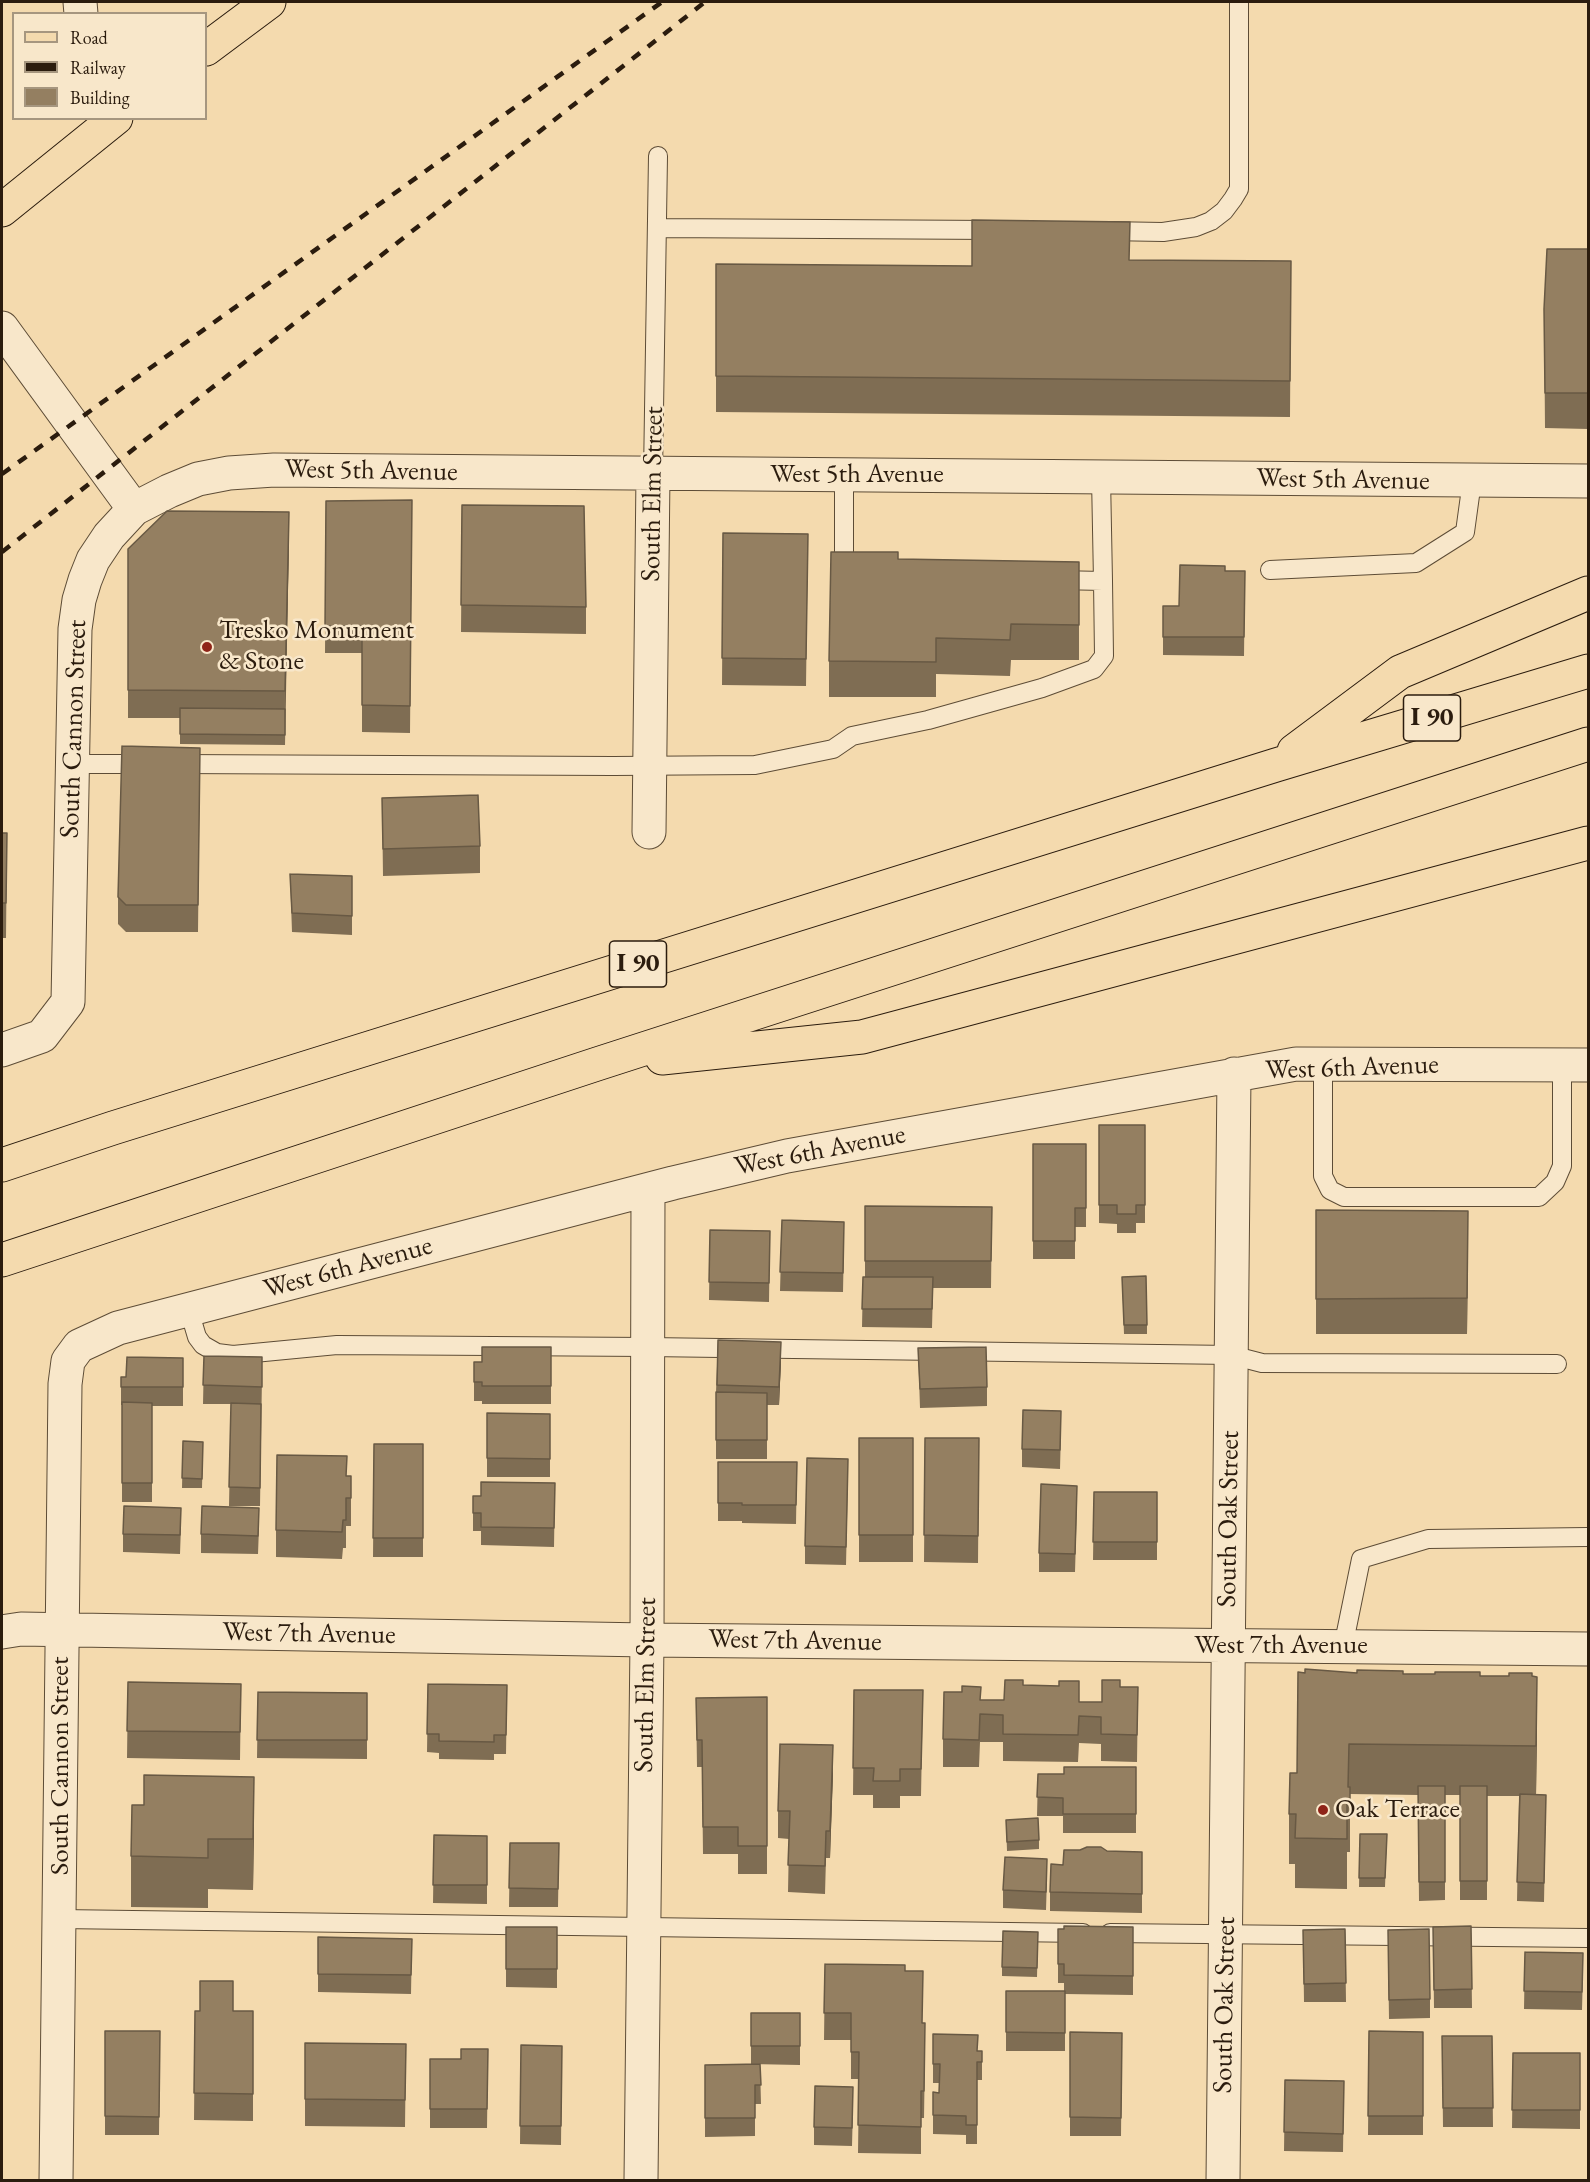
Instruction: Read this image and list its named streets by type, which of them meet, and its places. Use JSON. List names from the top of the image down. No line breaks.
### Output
{"streets":{"main road":["I 90"],"street":["West 5th Avenue","South Elm Street","South Cannon Street","West 6th Avenue","South Oak Street","West 7th Avenue"]},"crossings":[["West 5th Avenue","South Elm Street"],["West 5th Avenue","South Cannon Street"],["South Elm Street","West 6th Avenue"],["South Elm Street","West 7th Avenue"],["South Cannon Street","West 6th Avenue"],["South Cannon Street","West 7th Avenue"],["West 6th Avenue","South Oak Street"],["South Oak Street","West 7th Avenue"]],"places":["Tresko Monument & Stone","Oak Terrace"],"legend":["Road","Railway","Building"]}
